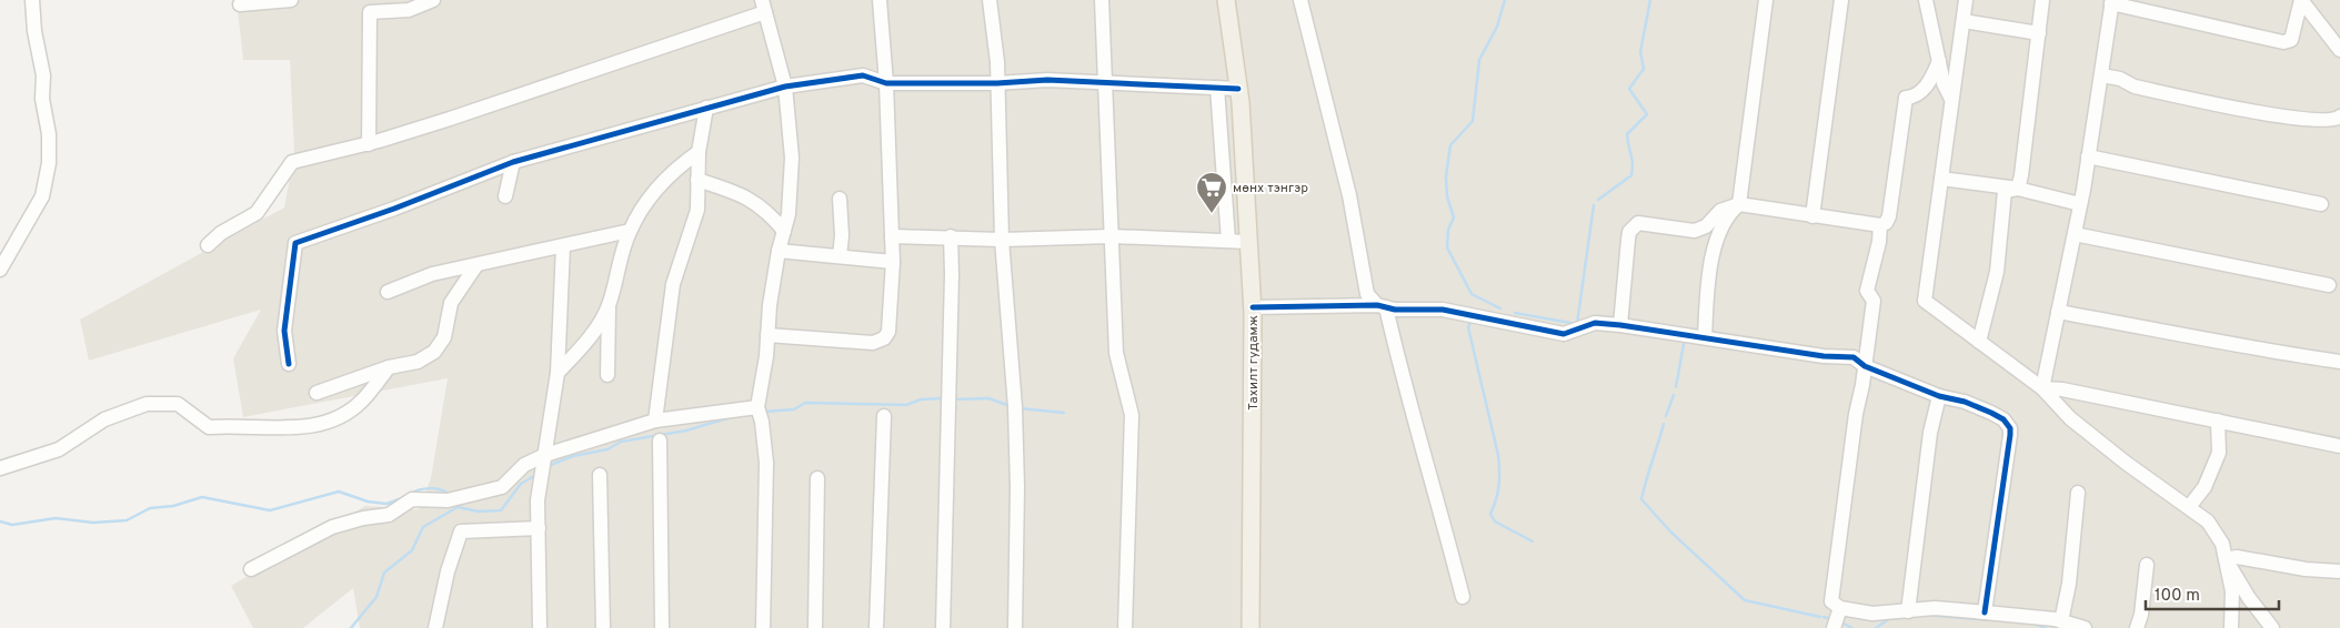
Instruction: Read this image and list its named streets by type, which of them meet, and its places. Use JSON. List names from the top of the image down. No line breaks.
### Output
{"streets":{"main road":["Тахилт гудамж"]},"places":{"supermarket":["мөнх тэнгэр"]},"scale_bar":"100 m"}
